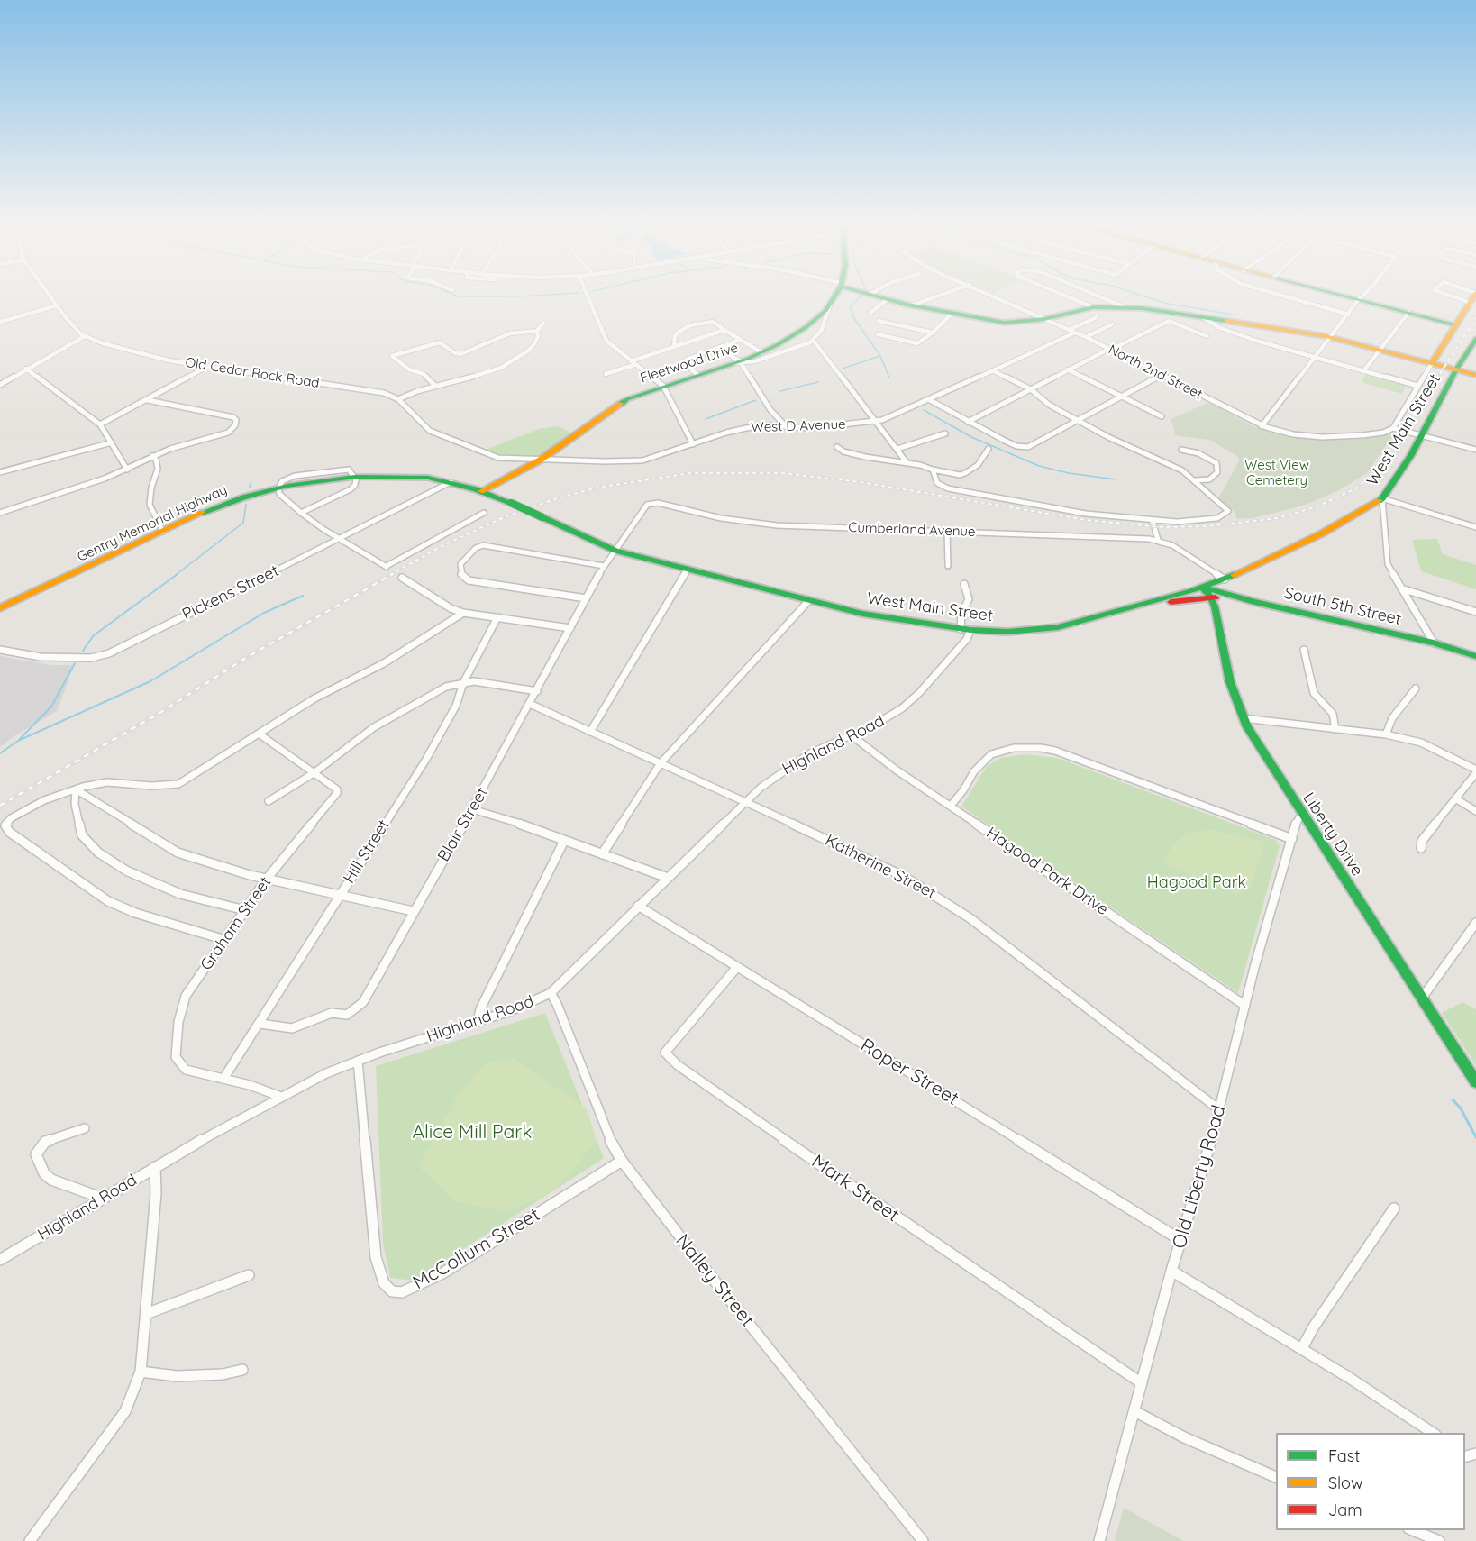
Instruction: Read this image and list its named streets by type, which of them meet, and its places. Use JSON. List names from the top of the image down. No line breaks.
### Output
{"streets":{"main road":["Fleetwood Drive","West Main Street","Gentry Memorial Highway","South 5th Street","Liberty Drive"],"street":["North 2nd Street","Old Cedar Rock Road","West D Avenue","Cumberland Avenue","Pickens Street","Highland Road","Blair Street","Hill Street","Katherine Street","Hagood Park Drive","Graham Street","Roper Street","Old Liberty Road","Mark Street","McCollum Street","Nalley Street"]},"crossings":[["Fleetwood Drive","Old Cedar Rock Road"],["Fleetwood Drive","West D Avenue"],["Fleetwood Drive","West Main Street"],["Fleetwood Drive","Gentry Memorial Highway"],["North 2nd Street","West D Avenue"],["North 2nd Street","West Main Street"],["Old Cedar Rock Road","West D Avenue"],["West Main Street","Gentry Memorial Highway"],["West Main Street","Cumberland Avenue"],["West Main Street","South 5th Street"],["West Main Street","Highland Road"],["West Main Street","Blair Street"],["West Main Street","Liberty Drive"],["Gentry Memorial Highway","Pickens Street"],["Cumberland Avenue","Blair Street"],["South 5th Street","Liberty Drive"],["Highland Road","Katherine Street"],["Highland Road","Hagood Park Drive"],["Highland Road","Graham Street"],["Highland Road","Roper Street"],["Highland Road","McCollum Street"],["Highland Road","Nalley Street"],["Blair Street","Hill Street"],["Blair Street","Katherine Street"],["Liberty Drive","Old Liberty Road"],["Hill Street","Graham Street"],["Katherine Street","Old Liberty Road"],["Hagood Park Drive","Old Liberty Road"],["Roper Street","Old Liberty Road"],["Roper Street","Mark Street"],["Old Liberty Road","Mark Street"],["McCollum Street","Nalley Street"]],"parks":["West View Cemetery","Hagood Park","Alice Mill Park"],"legend":["Fast","Slow","Jam"]}
